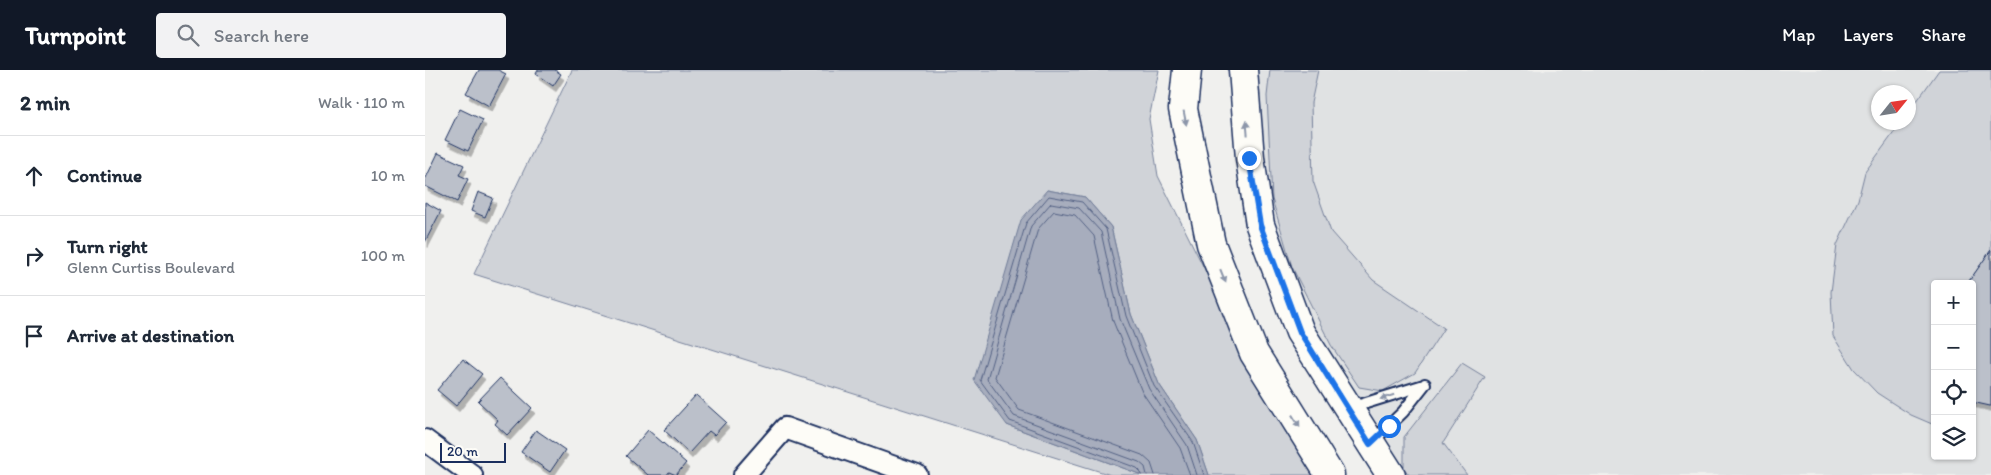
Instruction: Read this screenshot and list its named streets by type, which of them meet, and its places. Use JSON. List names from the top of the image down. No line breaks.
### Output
{"scale_bar":"20 m","north":"top right","page":{"header":"Turnpoint","search":"Search here","nav":["Map","Layers","Share"],"heading":["2 min","Walk · 110 m"],"list":[["Continue","10 m"],["Turn right","Glenn Curtiss Boulevard","100 m"],"Arrive at destination"],"map_buttons":["+","−"],"scale":"20 m"}}
